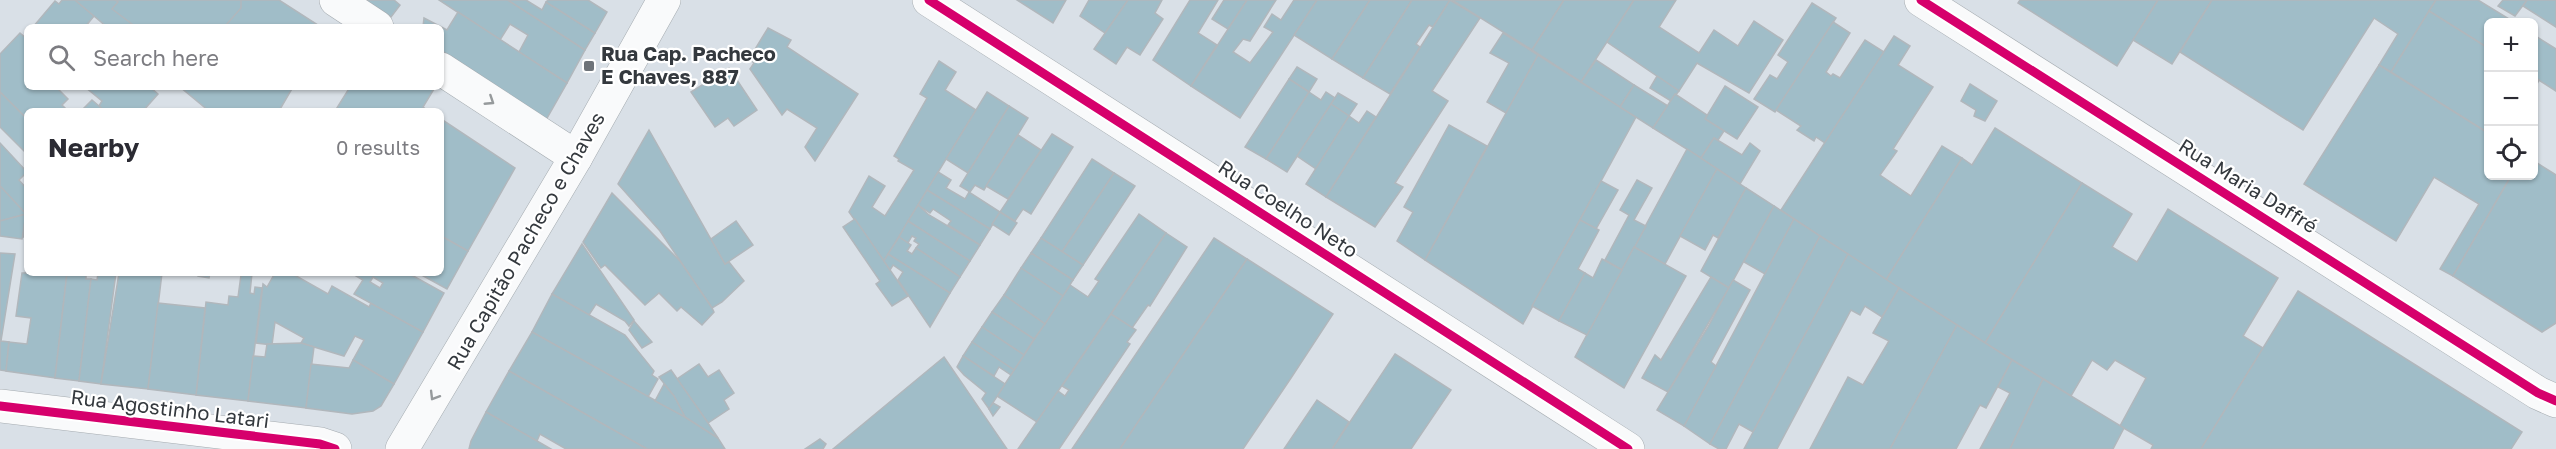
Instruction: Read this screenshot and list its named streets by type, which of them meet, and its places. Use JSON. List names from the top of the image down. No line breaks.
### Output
{"streets":{"street":["Rua Maria Daffré","Rua Coelho Neto","Rua Capitão Pacheco e Chaves","Rua Agostinho Latari"]},"one_way":["Rua Capitão Pacheco e Chaves"],"places":{"transit":["Rua Cap. Pacheco E Chaves, 887"]},"page":{"map_buttons":["+","−"],"search":"Search here","heading":["Nearby","0 results"]}}
